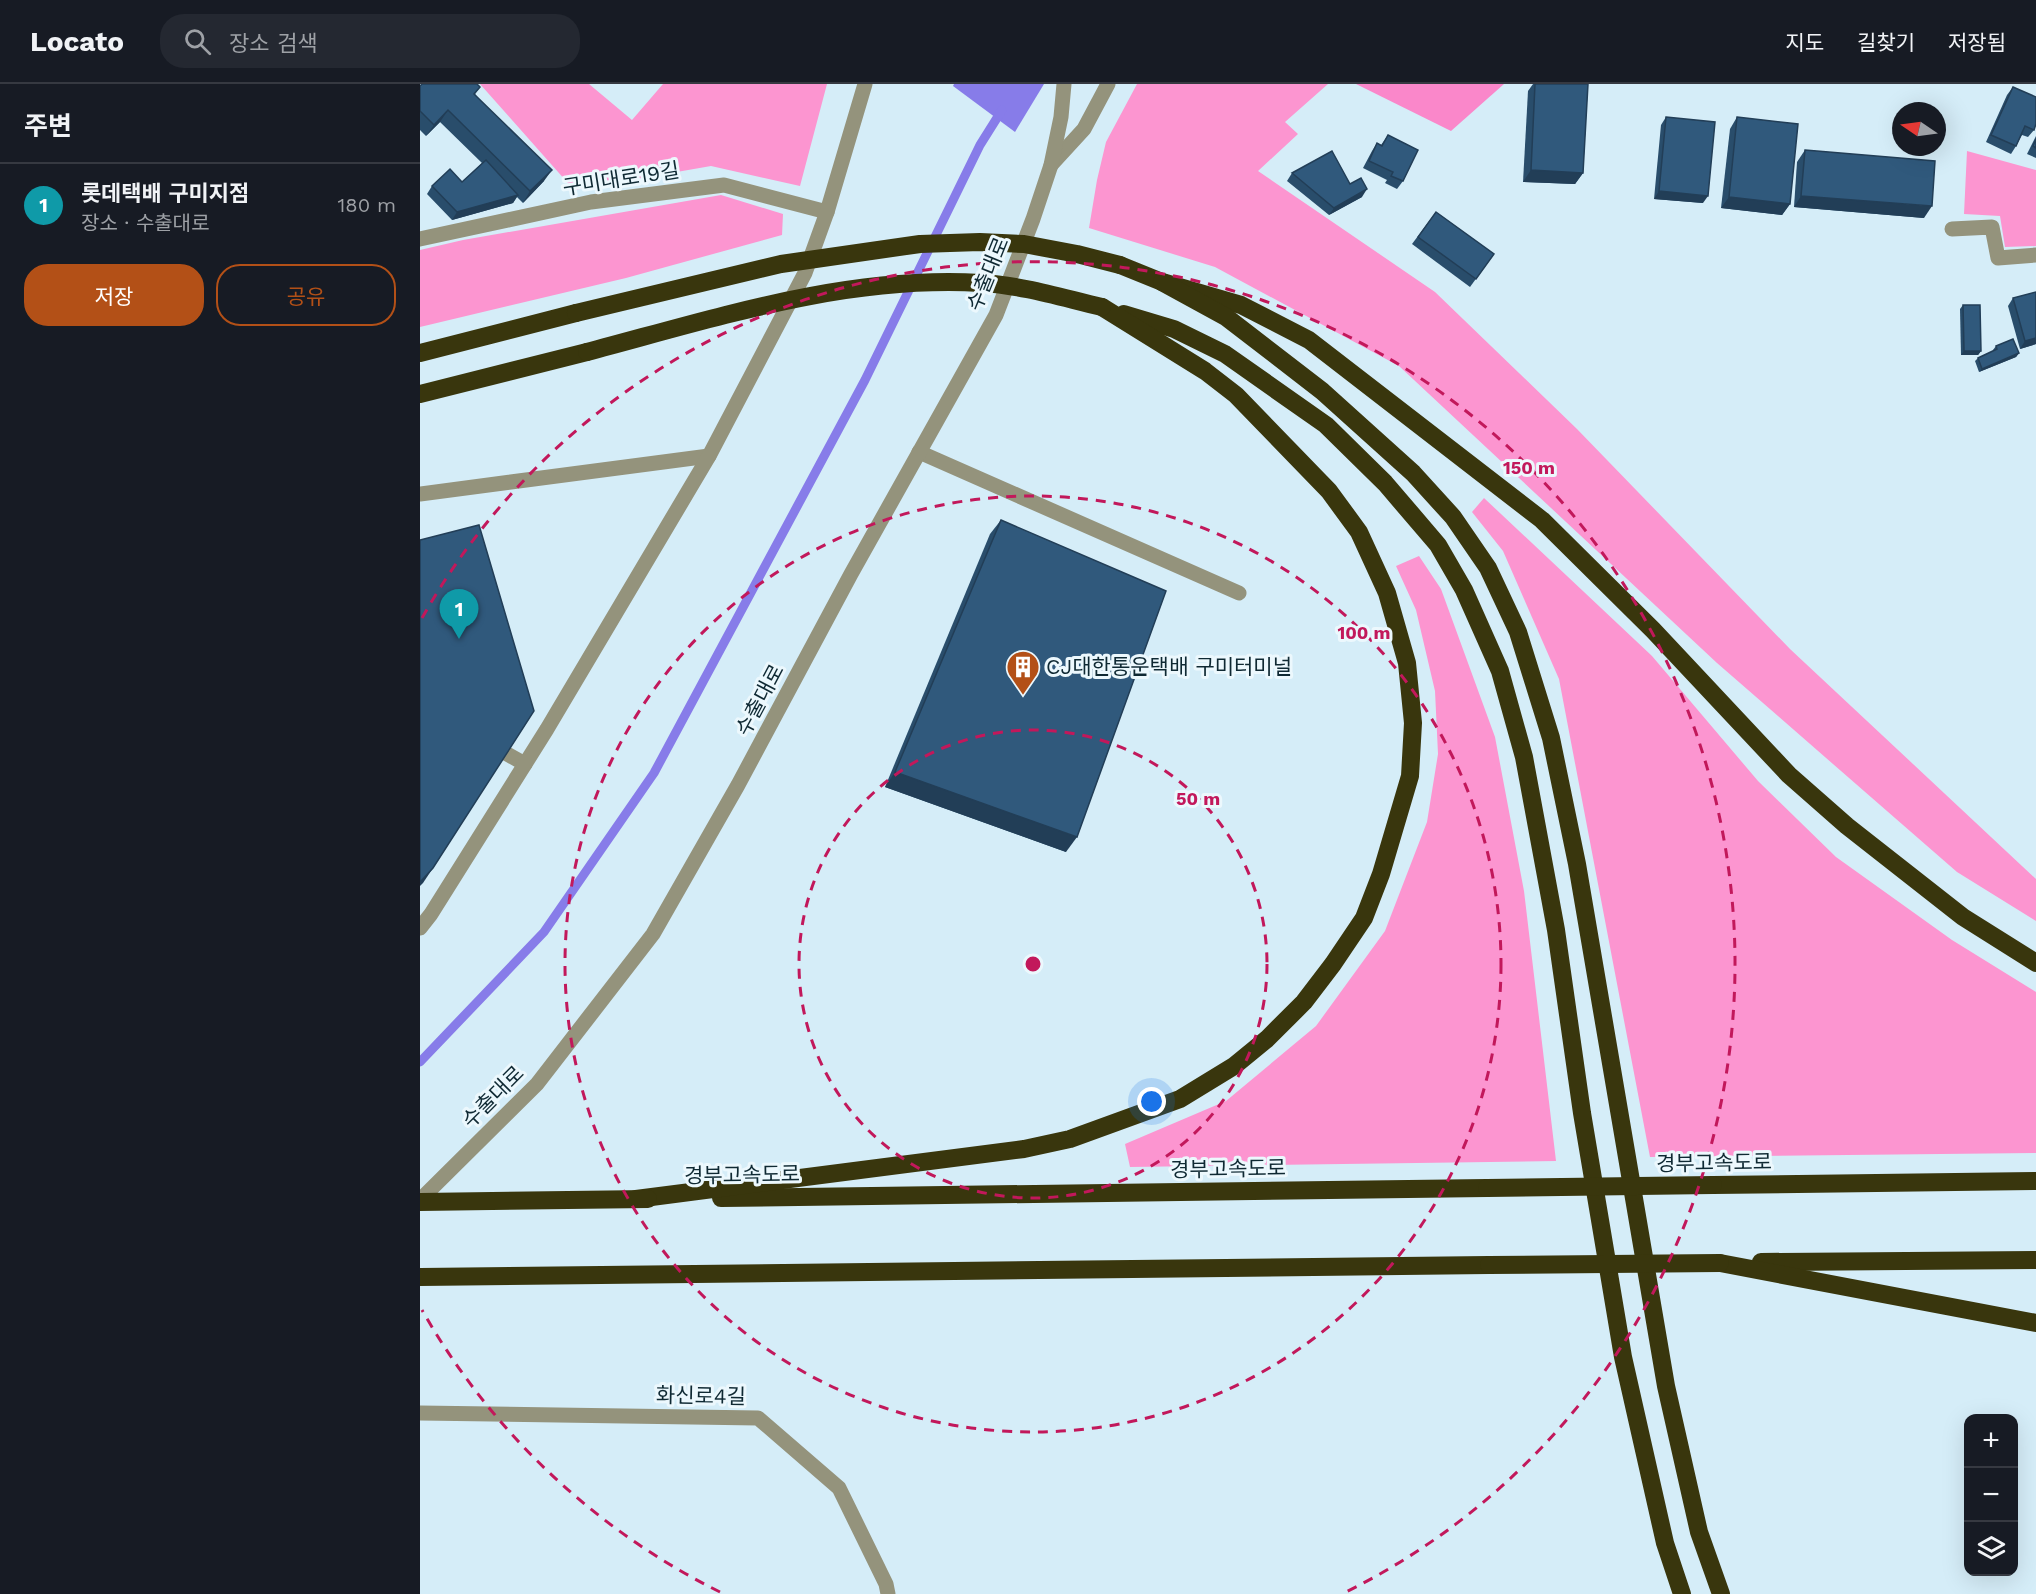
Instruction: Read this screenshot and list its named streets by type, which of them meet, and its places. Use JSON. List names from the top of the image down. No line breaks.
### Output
{"streets":{"highway":["경부고속도로"],"street":["구미대로19길","수출대로","화신로4길"]},"crossings":[["수출대로","경부고속도로"]],"places":{"building":["CJ대한통운택배 구미터미널"]},"north":"left","page":{"header":"Locato","search":"장소 검색","nav":["지도","길찾기","저장됨"],"heading":"주변","list":[{"mark":"1","name":"롯데택배 구미지점","note":"장소 · 수출대로","value":"180 m"}],"buttons":["저장","공유"],"pins":"1","map_buttons":["+","−"]},"rings":["150 m","100 m","50 m"]}
